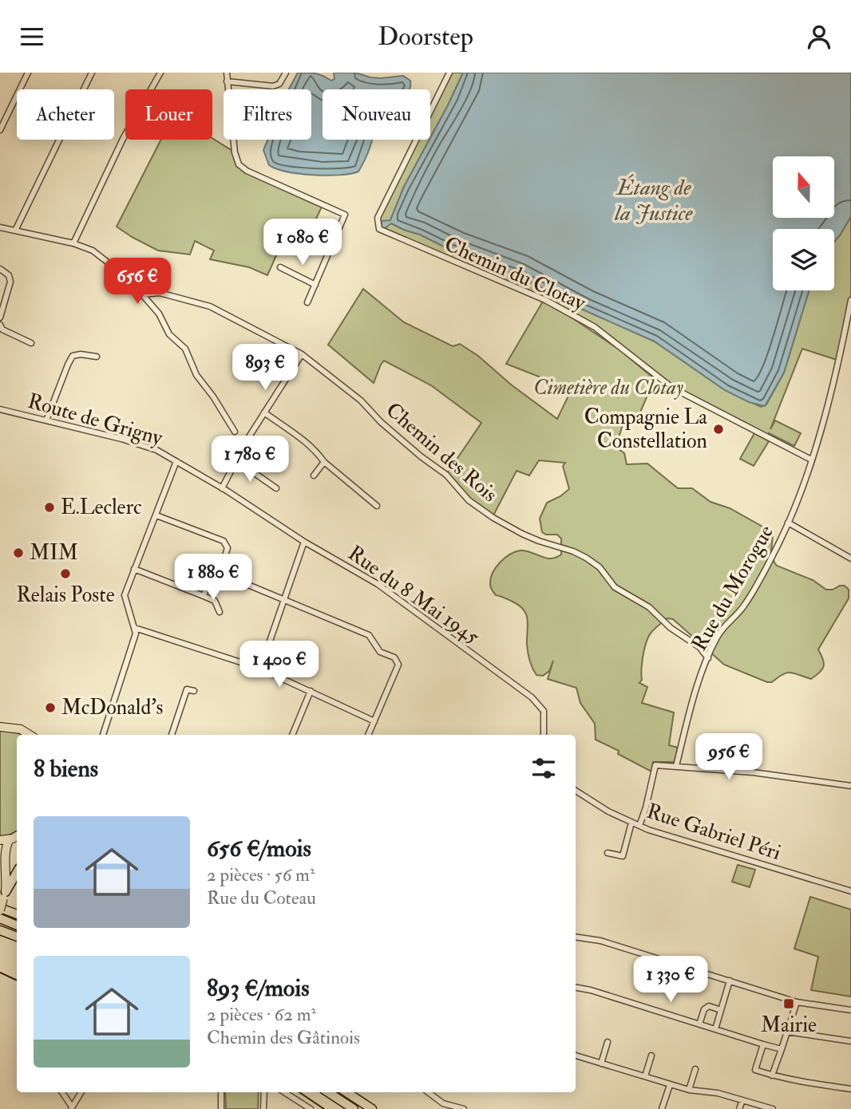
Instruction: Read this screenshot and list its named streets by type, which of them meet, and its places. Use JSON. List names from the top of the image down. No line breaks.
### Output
{"streets":{"street":["Chemin du Clotay","Route de Grigny","Chemin des Rois","Rue du Morogue","Rue du 8 Mai 1945","Rue Gabriel Péri"]},"crossings":[["Chemin du Clotay","Rue du Morogue"],["Route de Grigny","Rue du 8 Mai 1945"],["Chemin des Rois","Rue du Morogue"]],"water":["Étang de la Justice"],"parks":["Cimetière du Clotay"],"places":{"other":["Compagnie La Constellation","E.Leclerc","MIM","Relais Poste","McDonald's"],"transit":["Mairie"]},"north":"top","page":{"header":"Doorstep","chip":["Acheter","Louer","Filtres","Nouveau"],"price":["1 080 €","656 €","893 €","1 780 €","1 880 €","1 400 €","956 €","1 330 €"],"heading":"8 biens","list":[{"name":"656 €/mois","note":"2 pièces · 56 m² · Rue du Coteau"},{"name":"893 €/mois","note":"2 pièces · 62 m² · Chemin des Gâtinois"}]}}
